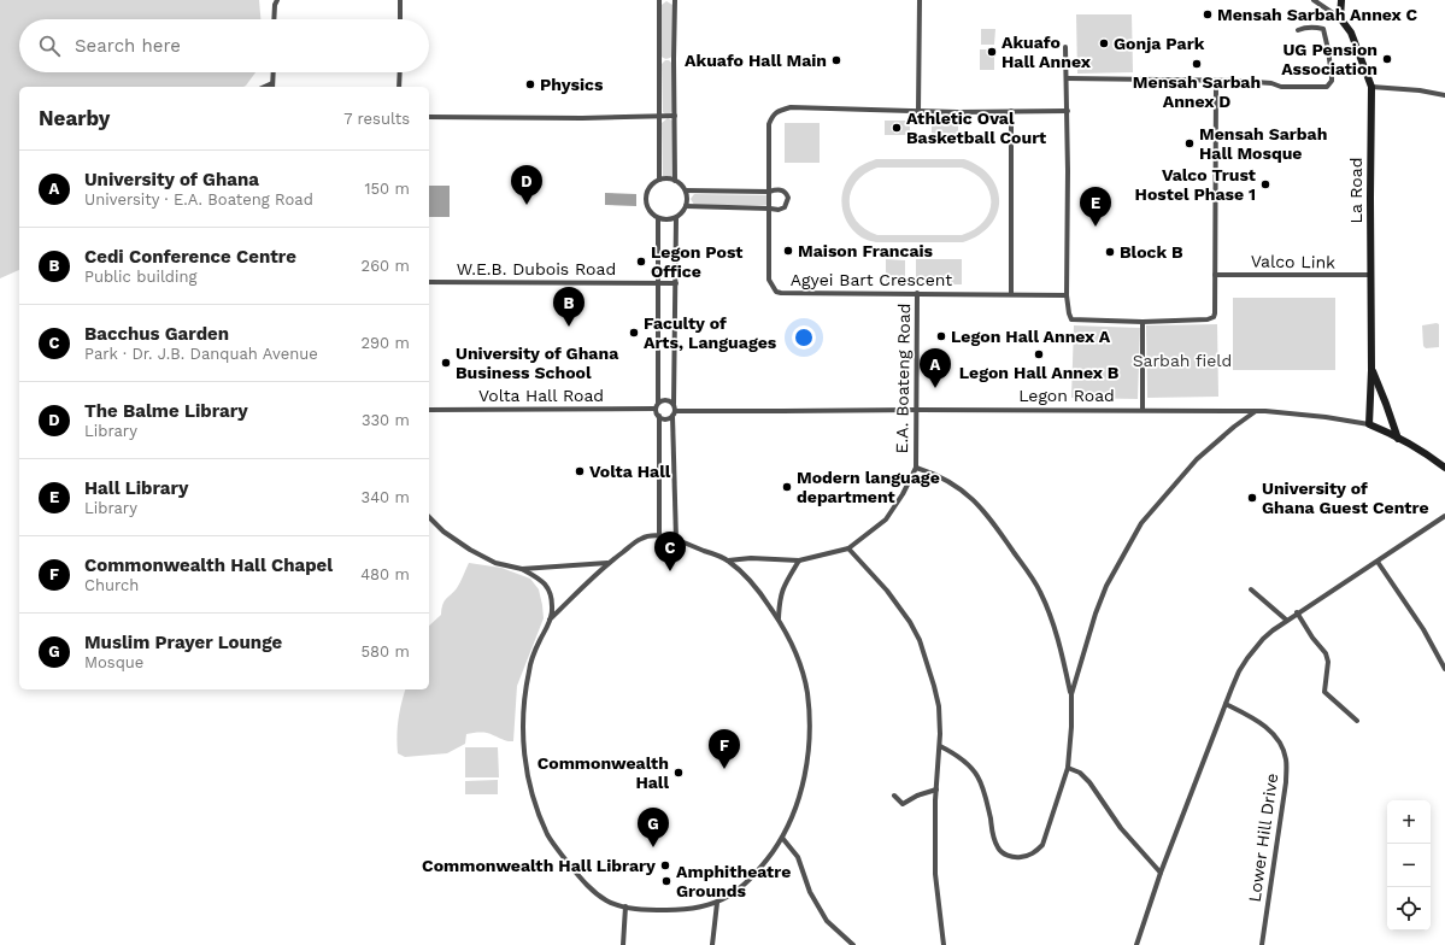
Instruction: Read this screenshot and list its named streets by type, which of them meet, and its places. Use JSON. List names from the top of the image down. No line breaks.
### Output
{"streets":{"street":["La Road","Valco Link","W.E.B. Dubois Road","Agyei Bart Crescent","E.A. Boateng Road","Volta Hall Road","Legon Road","Lower Hill Drive"]},"crossings":[["La Road","Valco Link"],["La Road","Legon Road"],["Agyei Bart Crescent","E.A. Boateng Road"],["E.A. Boateng Road","Legon Road"],["Volta Hall Road","Legon Road"]],"parks":["Sarbah field"],"places":["Mensah Sarbah Annex C","Gonja Park","Akuafo Hall Annex","UG Pension Association","Akuafo Hall Main","Mensah Sarbah Annex D","Physics","Athletic Oval Basketball Court","Mensah Sarbah Hall Mosque","Valco Trust Hostel Phase 1","Maison Francais","Block B","Legon Post Office","Faculty of Arts, Languages","Legon Hall Annex A","Legon Hall Annex B","University of Ghana Business School","Volta Hall","Modern language department","University of Ghana Guest Centre","Commonwealth Hall","Commonwealth Hall Library","Amphitheatre Grounds"],"page":{"search":"Search here","heading":["Nearby","7 results"],"list":[{"mark":"A","name":"University of Ghana","note":"University · E.A. Boateng Road","value":"150 m"},{"mark":"B","name":"Cedi Conference Centre","note":"Public building","value":"260 m"},{"mark":"C","name":"Bacchus Garden","note":"Park · Dr. J.B. Danquah Avenue","value":"290 m"},{"mark":"D","name":"The Balme Library","note":"Library","value":"330 m"},{"mark":"E","name":"Hall Library","note":"Library","value":"340 m"},{"mark":"F","name":"Commonwealth Hall Chapel","note":"Church","value":"480 m"},{"mark":"G","name":"Muslim Prayer Lounge","note":"Mosque","value":"580 m"}],"pins":["D","E","B","A","C","F","G"],"map_buttons":["+","−"]}}
